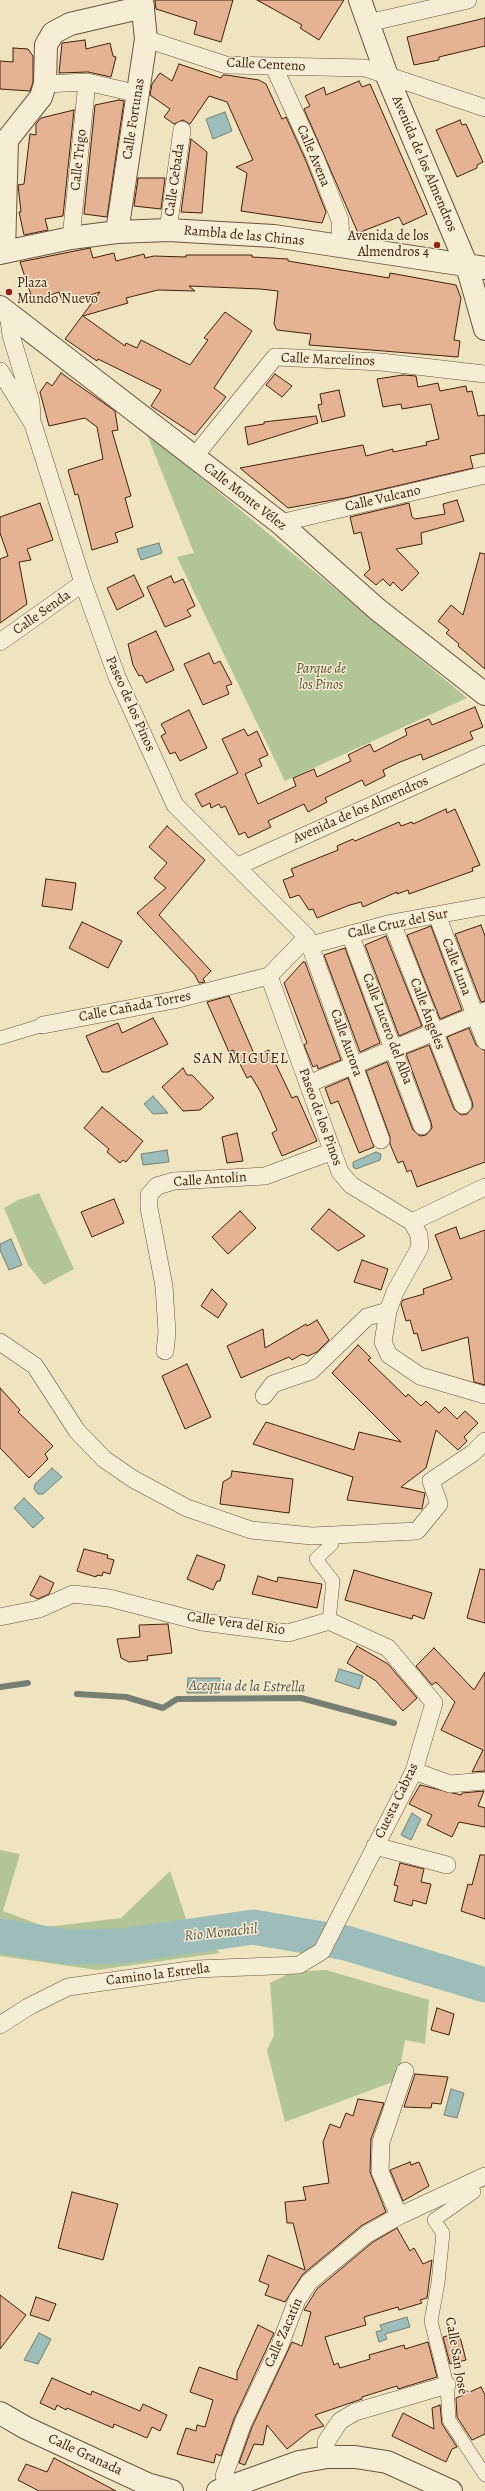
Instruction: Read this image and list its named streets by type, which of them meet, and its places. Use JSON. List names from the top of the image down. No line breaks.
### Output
{"streets":{"street":["Calle Centeno","Calle Fortunas","Calle Avena","Calle Trigo","Avenida de los Almendros","Calle Cebada","Rambla de las Chinas","Calle Marcelinos","Calle Monte Vélez","Calle Vulcano","Calle Senda","Paseo de los Pinos","Calle Cruz del Sur","Calle Luna","Calle Cañada Torres","Calle Ángeles","Calle Lucero del Alba","Calle Aurora","Calle Antolín","Calle Vera del Río","Cuesta Cabras","Camino la Estrella","Calle Zacatín","Calle San José","Calle Granada"]},"crossings":[["Calle Centeno","Calle Fortunas"],["Calle Centeno","Calle Avena"],["Calle Centeno","Avenida de los Almendros"],["Calle Fortunas","Rambla de las Chinas"],["Calle Avena","Rambla de las Chinas"],["Calle Trigo","Rambla de las Chinas"],["Avenida de los Almendros","Rambla de las Chinas"],["Avenida de los Almendros","Paseo de los Pinos"],["Calle Cebada","Rambla de las Chinas"],["Calle Marcelinos","Calle Monte Vélez"],["Calle Monte Vélez","Calle Vulcano"],["Calle Monte Vélez","Paseo de los Pinos"],["Calle Senda","Paseo de los Pinos"],["Paseo de los Pinos","Calle Cruz del Sur"],["Paseo de los Pinos","Calle Cañada Torres"],["Paseo de los Pinos","Calle Aurora"],["Paseo de los Pinos","Calle Antolín"],["Calle Cruz del Sur","Calle Luna"],["Calle Cruz del Sur","Calle Ángeles"],["Calle Cruz del Sur","Calle Lucero del Alba"],["Calle Cruz del Sur","Calle Aurora"],["Calle Vera del Río","Cuesta Cabras"],["Cuesta Cabras","Camino la Estrella"],["Calle Zacatín","Calle San José"]],"districts":["SAN MIGUEL"],"water":["Acequia de la Estrella","Río Monachil"],"parks":["Parque de los Pinos"],"places":["Avenida de los Almendros 4","Plaza Mundo Nuevo"]}
